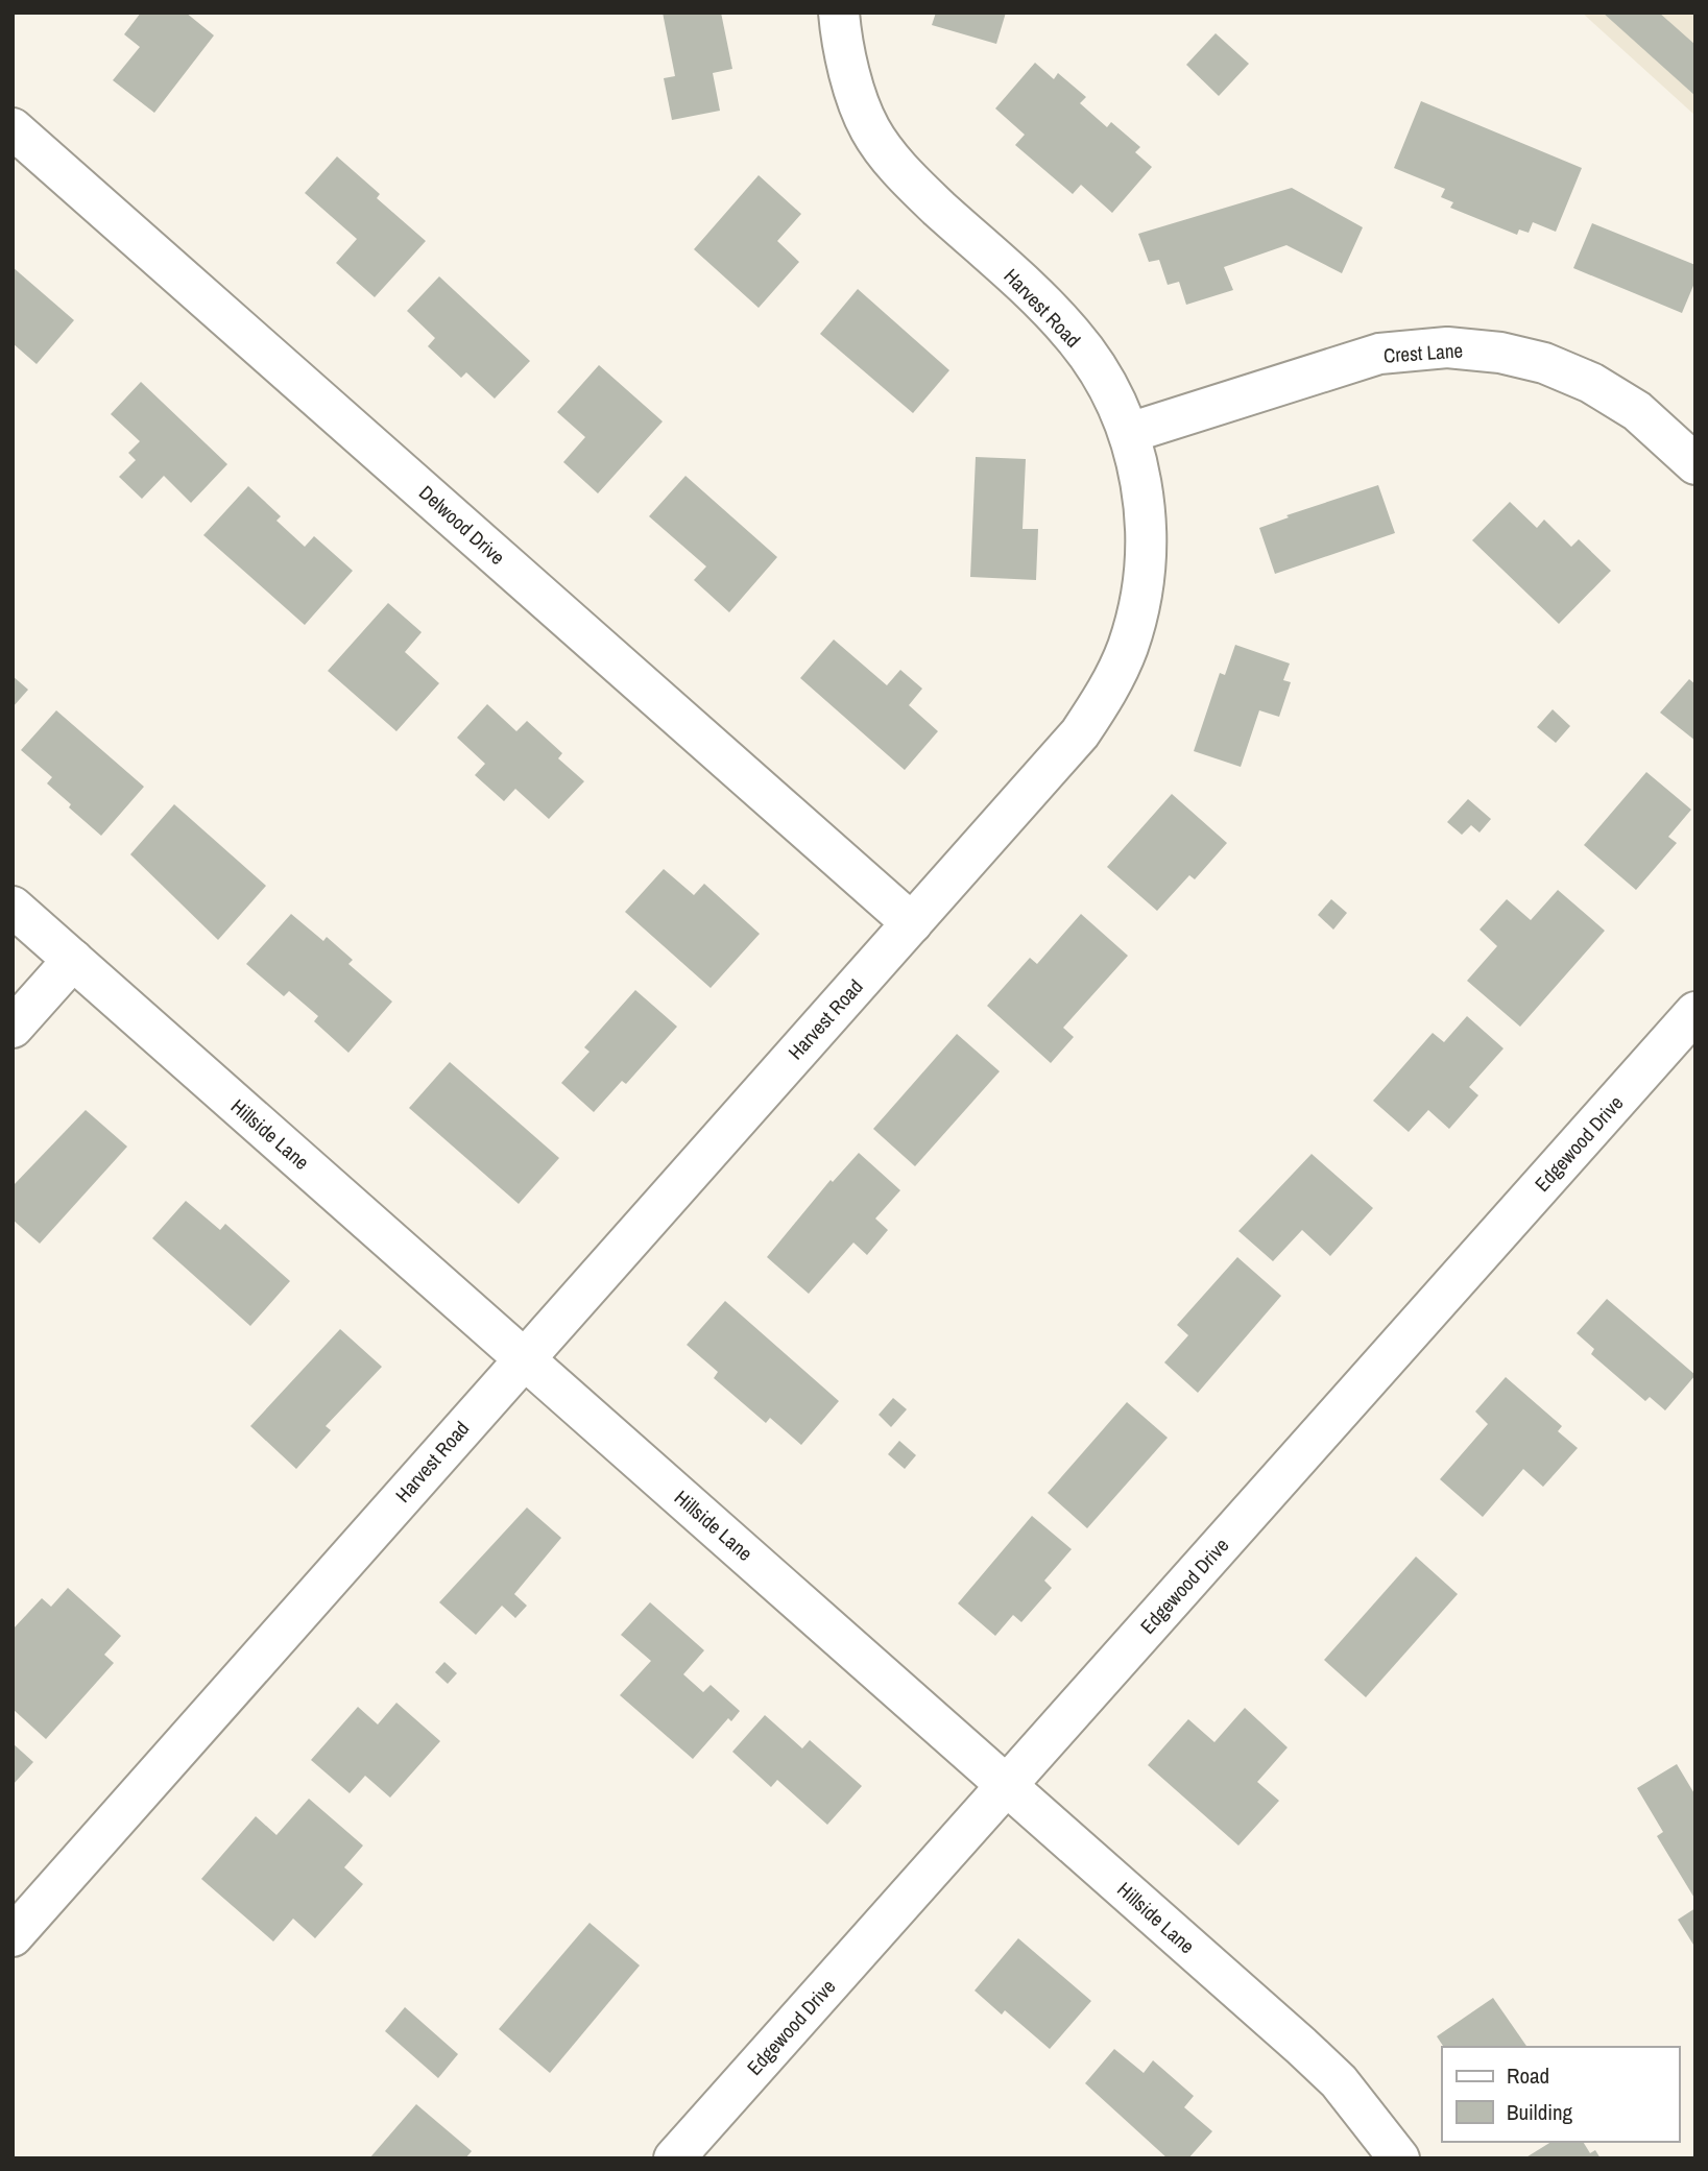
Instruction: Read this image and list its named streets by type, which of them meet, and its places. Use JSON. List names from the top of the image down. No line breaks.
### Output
{"streets":{"street":["Harvest Road","Crest Lane","Delwood Drive","Hillside Lane","Edgewood Drive"]},"crossings":[["Harvest Road","Crest Lane"],["Harvest Road","Delwood Drive"],["Harvest Road","Hillside Lane"],["Hillside Lane","Edgewood Drive"]],"legend":["Road","Building"]}
